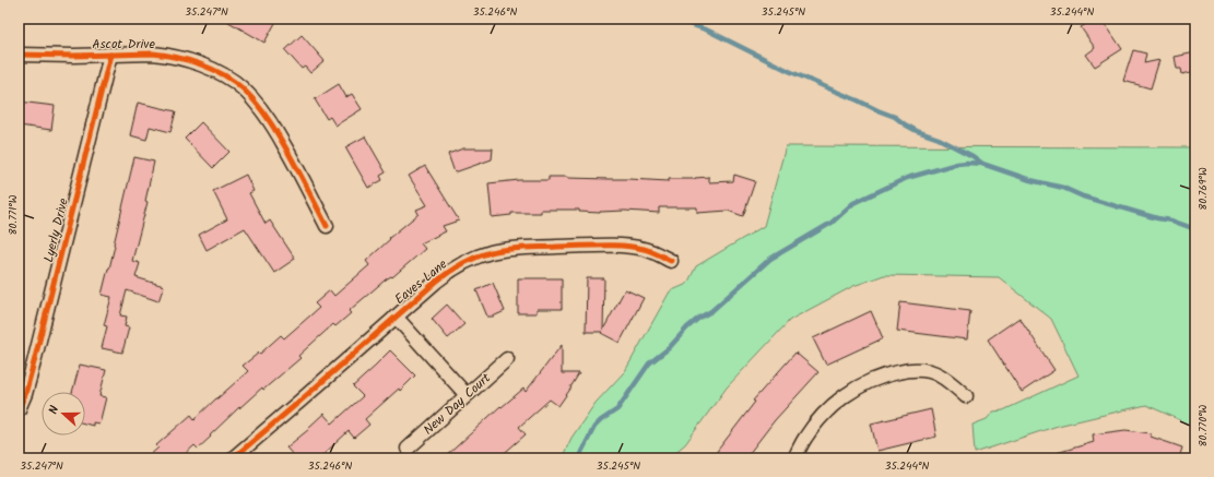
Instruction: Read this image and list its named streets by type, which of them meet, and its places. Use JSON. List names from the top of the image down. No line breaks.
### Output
{"streets":{"street":["Ascot Drive","Lyerly Drive","Eaves Lane","New Day Court"]},"crossings":[["Ascot Drive","Lyerly Drive"]],"north":"left","coordinates":["35.247°N","35.246°N","35.245°N","35.244°N","80.769°W","80.771°W","80.770°W"]}
